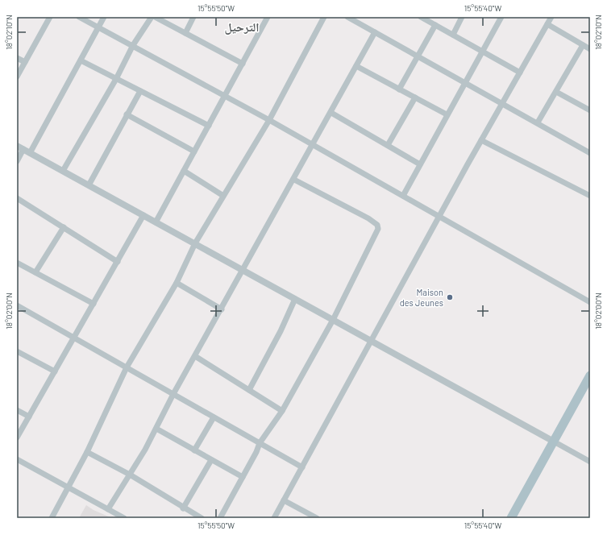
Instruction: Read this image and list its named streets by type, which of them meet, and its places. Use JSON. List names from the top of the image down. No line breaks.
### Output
{"districts":["الترحيل"],"places":["Maison des Jeunes"],"coordinates":["15°55'50\"W","15°55'40\"W","18°02'10\"N","18°02'00\"N"]}
